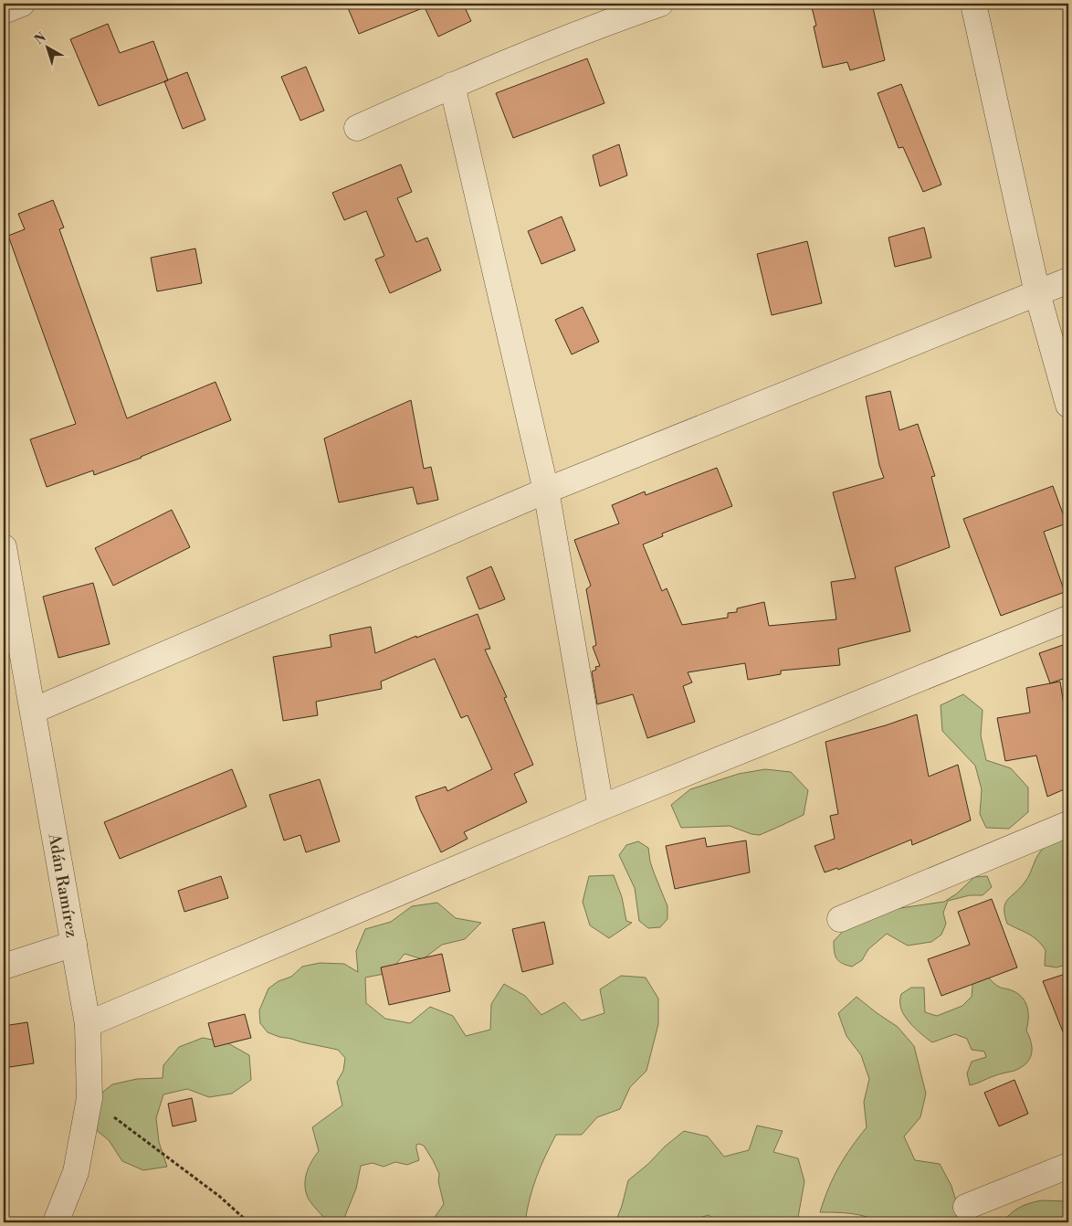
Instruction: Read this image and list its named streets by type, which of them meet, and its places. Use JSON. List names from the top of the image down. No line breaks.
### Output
{"streets":{"street":["Adán Ramírez"]},"north":"top left"}
